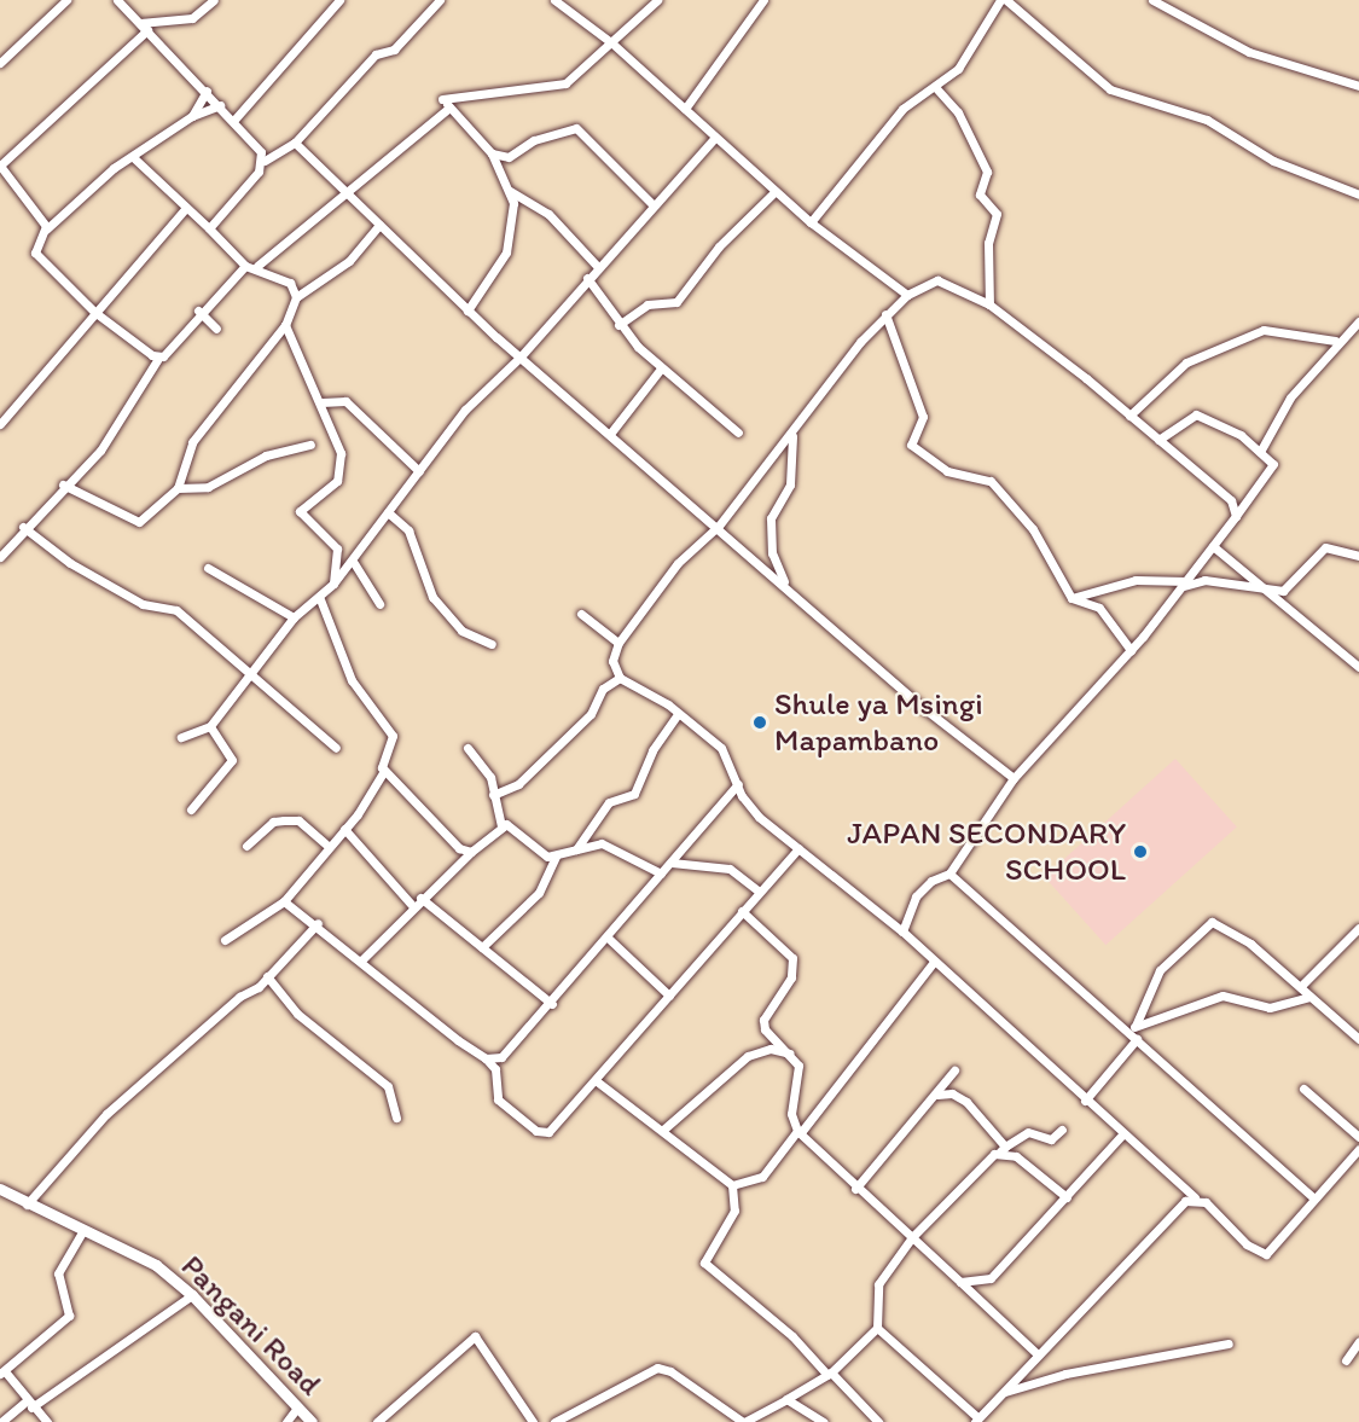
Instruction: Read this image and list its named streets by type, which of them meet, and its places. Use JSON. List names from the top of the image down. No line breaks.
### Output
{"streets":{"main road":["Pangani Road"]},"places":["Shule ya Msingi Mapambano","JAPAN SECONDARY SCHOOL"]}
